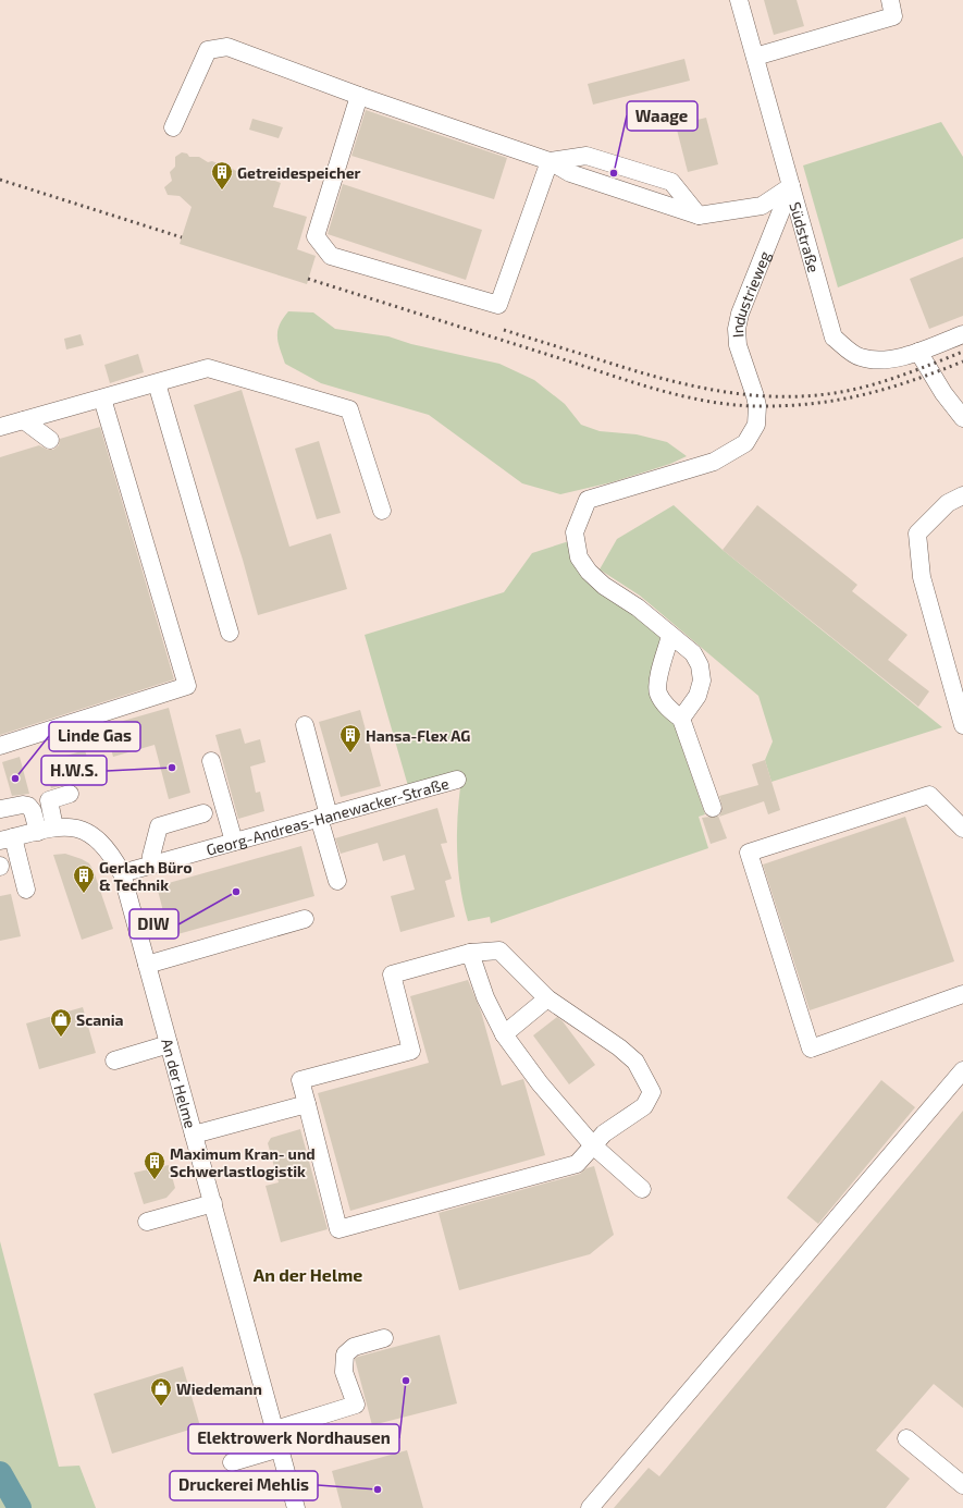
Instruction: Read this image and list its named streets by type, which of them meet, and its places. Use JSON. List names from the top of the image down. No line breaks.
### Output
{"streets":{"street":["Südstraße","Industrieweg","Georg-Andreas-Hanewacker-Straße","An der Helme"]},"crossings":[["Südstraße","Industrieweg"],["Georg-Andreas-Hanewacker-Straße","An der Helme"]],"districts":["An der Helme"],"places":{"other":["Waage","H.W.S.","Linde Gas","DIW","Elektrowerk Nordhausen","Druckerei Mehlis"],"building":["Getreidespeicher","Hansa-Flex AG","Gerlach Büro & Technik","Maximum Kran- und Schwerlastlogistik"],"shop":["Scania","Wiedemann"]}}
